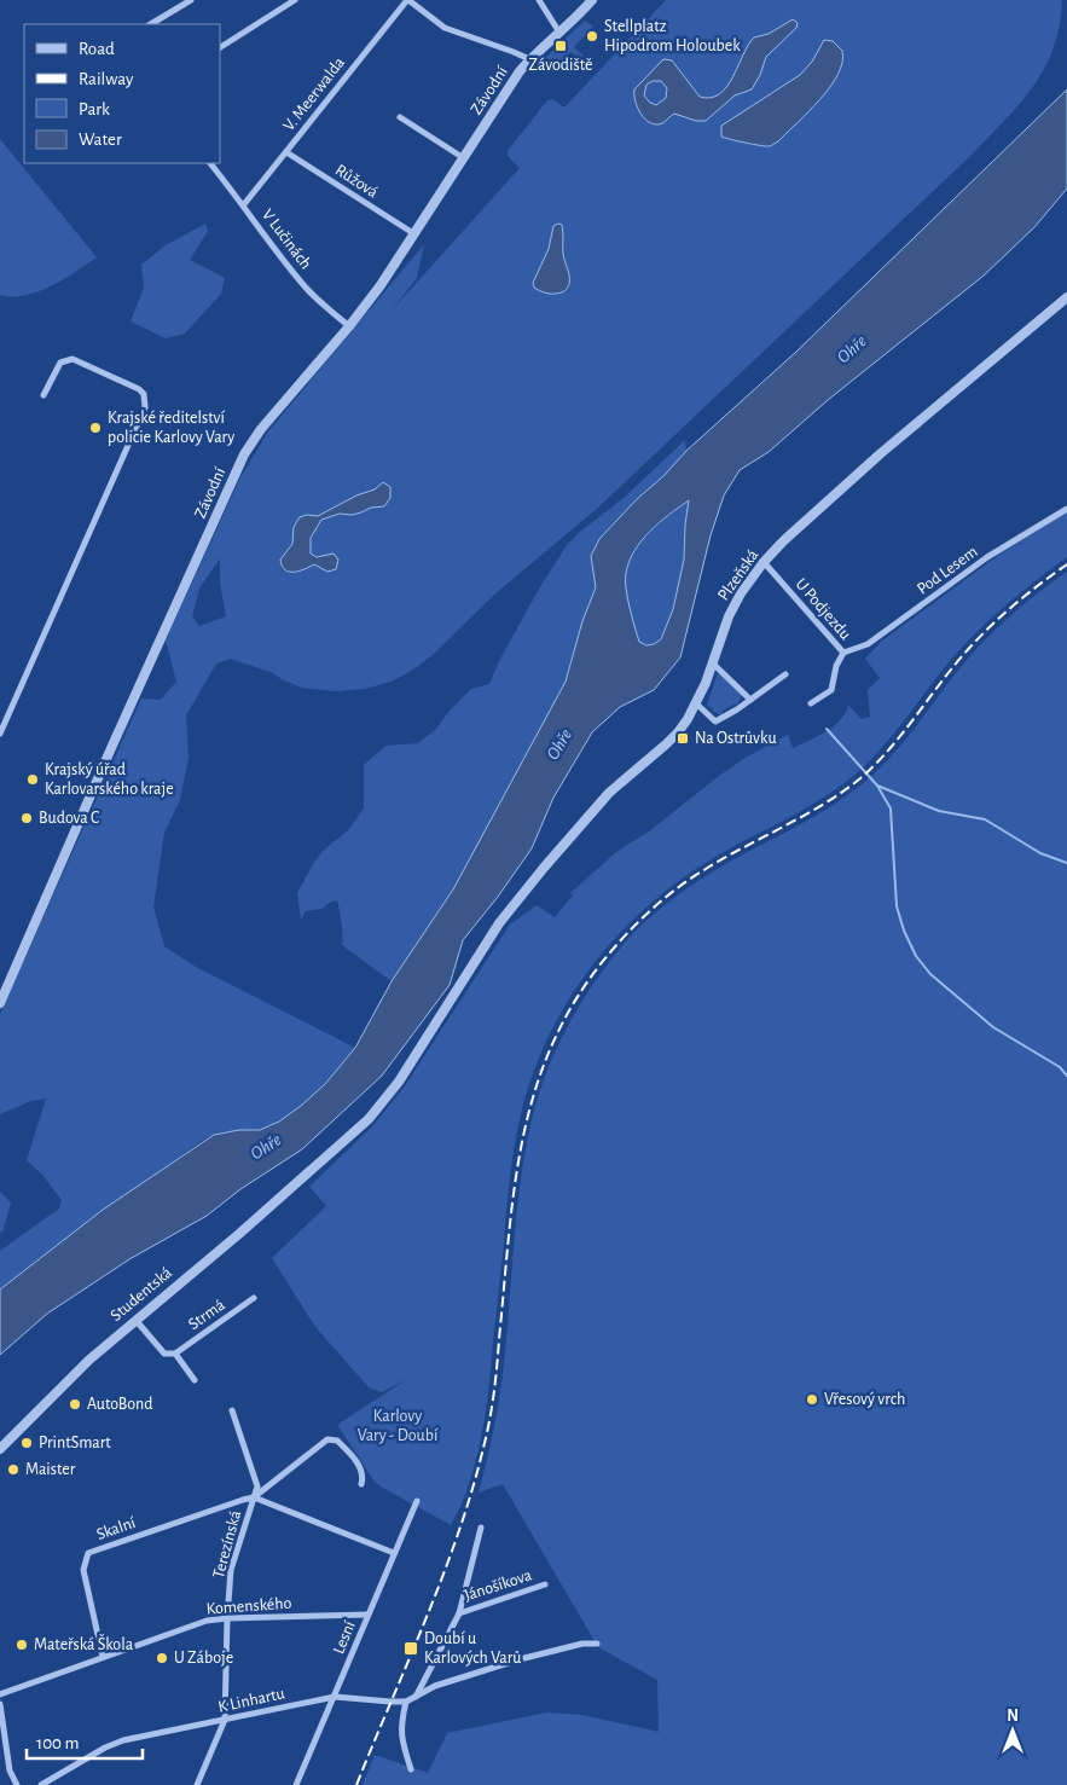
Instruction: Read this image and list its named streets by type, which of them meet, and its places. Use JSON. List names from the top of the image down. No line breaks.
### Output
{"streets":{"street":["Závodní","V. Meerwalda","Růžová","V Lučinách","Pod Lesem","Plzeňská","U Podjezdu","Studentská","Strmá","Skalní","Terezínská","Jánošíkova","Komenského","Lesní","K Linhartu"]},"crossings":[["Závodní","Růžová"],["Závodní","V Lučinách"],["V. Meerwalda","Růžová"],["V. Meerwalda","V Lučinách"],["Pod Lesem","U Podjezdu"],["Plzeňská","U Podjezdu"],["Plzeňská","Studentská"],["Skalní","Terezínská"],["Skalní","Komenského"],["Terezínská","Komenského"],["Terezínská","K Linhartu"],["Jánošíkova","K Linhartu"],["Komenského","Lesní"],["Lesní","K Linhartu"]],"water":["Ohře"],"parks":["Karlovy Vary - Doubí"],"places":{"other":["Stellplatz Hipodrom Holoubek","Krajské ředitelství policie Karlovy Vary","Krajský úřad Karlovarského kraje","Budova C","Vřesový vrch","AutoBond","PrintSmart","Maister","Mateřská Škola","U Záboje"],"transit":["Závodiště","Na Ostrůvku","Doubí u Karlových Varů"]},"legend":["Road","Railway","Park","Water"],"scale_bar":"100 m","north":"top"}
